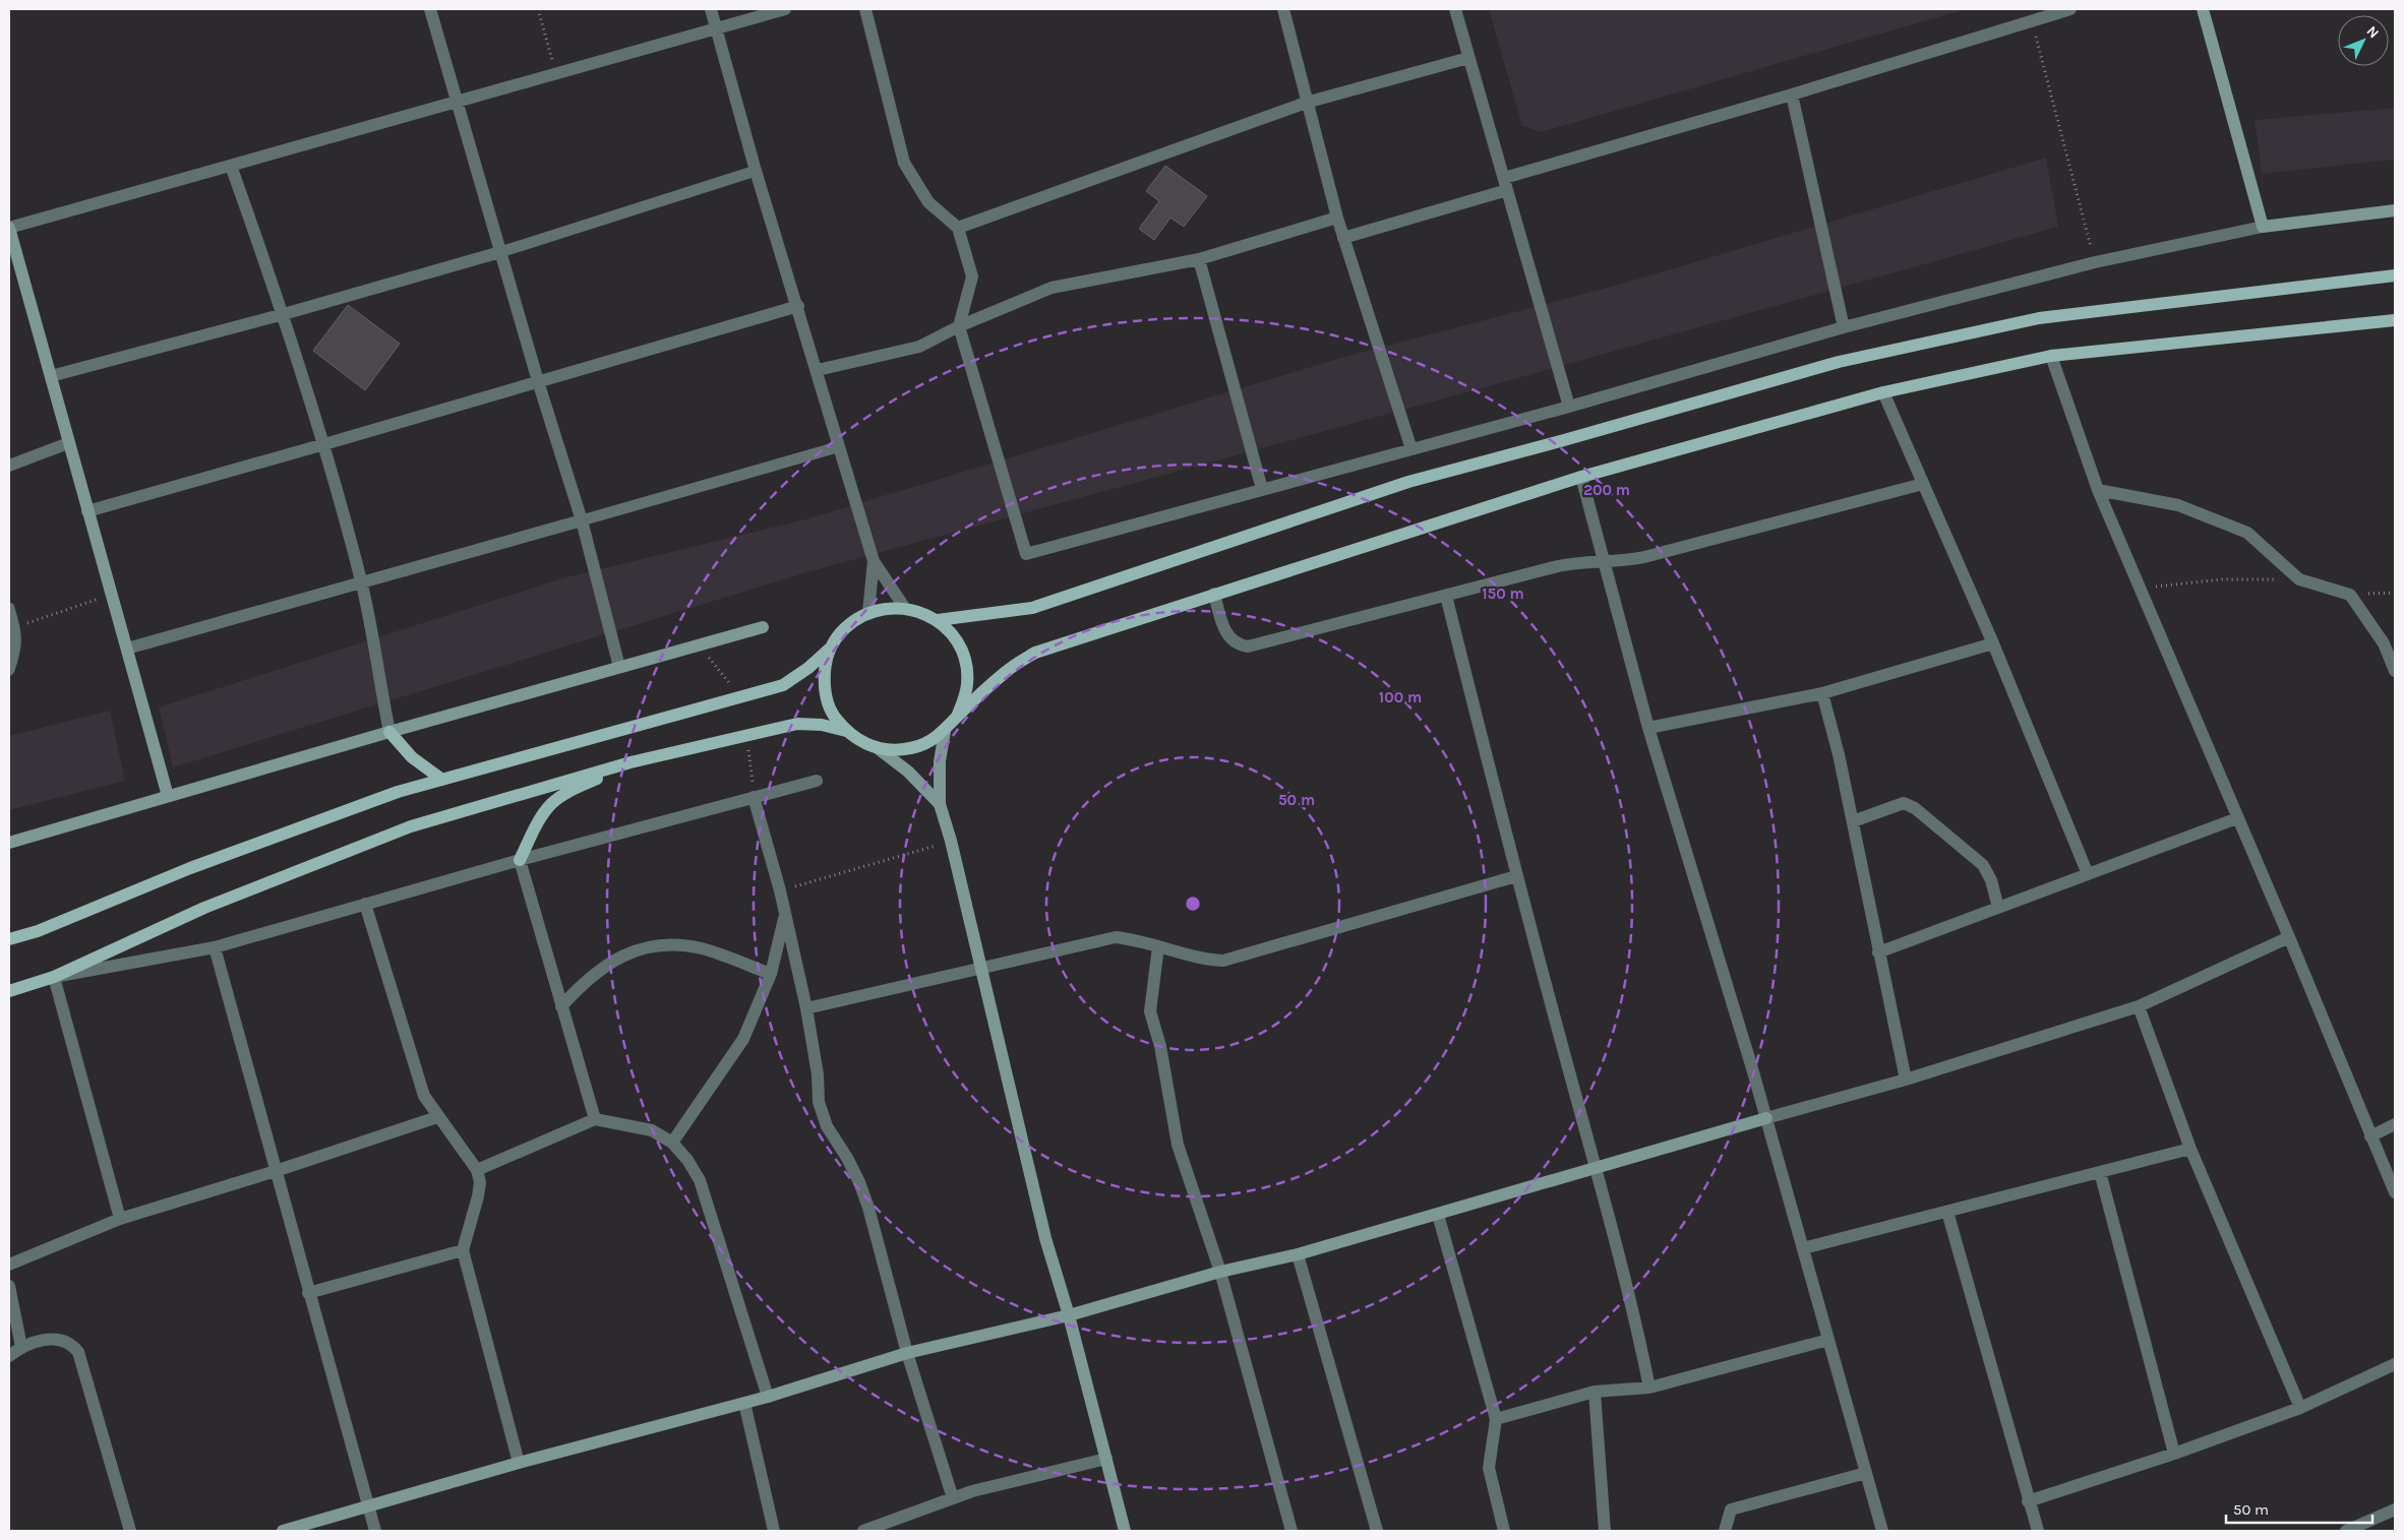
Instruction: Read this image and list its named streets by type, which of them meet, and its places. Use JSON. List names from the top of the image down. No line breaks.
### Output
{"scale_bar":"50 m","north":"top right","rings":["200 m","150 m","100 m","50 m"]}
